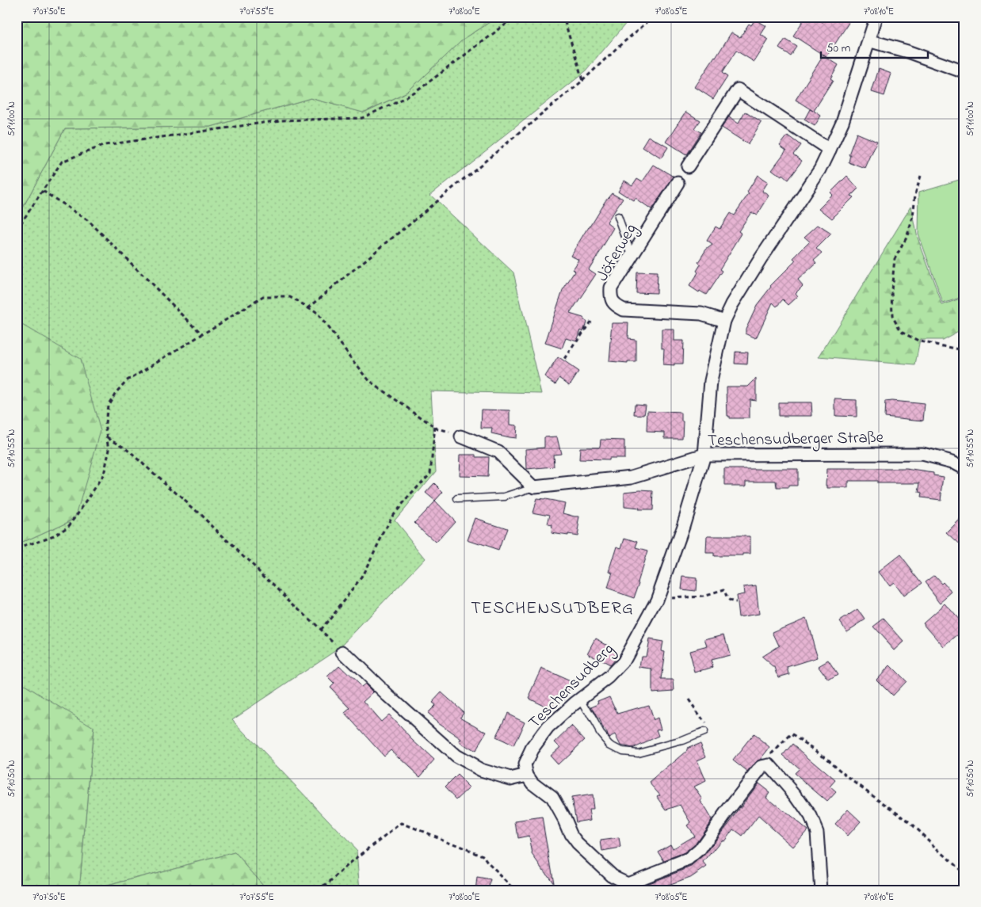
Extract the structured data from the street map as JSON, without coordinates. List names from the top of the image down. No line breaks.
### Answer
{"streets":{"street":["Jöferweg","Teschensudberger Straße","Teschensudberg"]},"crossings":[["Teschensudberger Straße","Teschensudberg"]],"districts":["TESCHENSUDBERG"],"scale_bar":"50 m","coordinates":["7°07'50\"E","7°07'55\"E","7°08'00\"E","7°08'05\"E","7°08'10\"E","51°11'00\"N","51°10'55\"N","51°10'50\"N"]}
